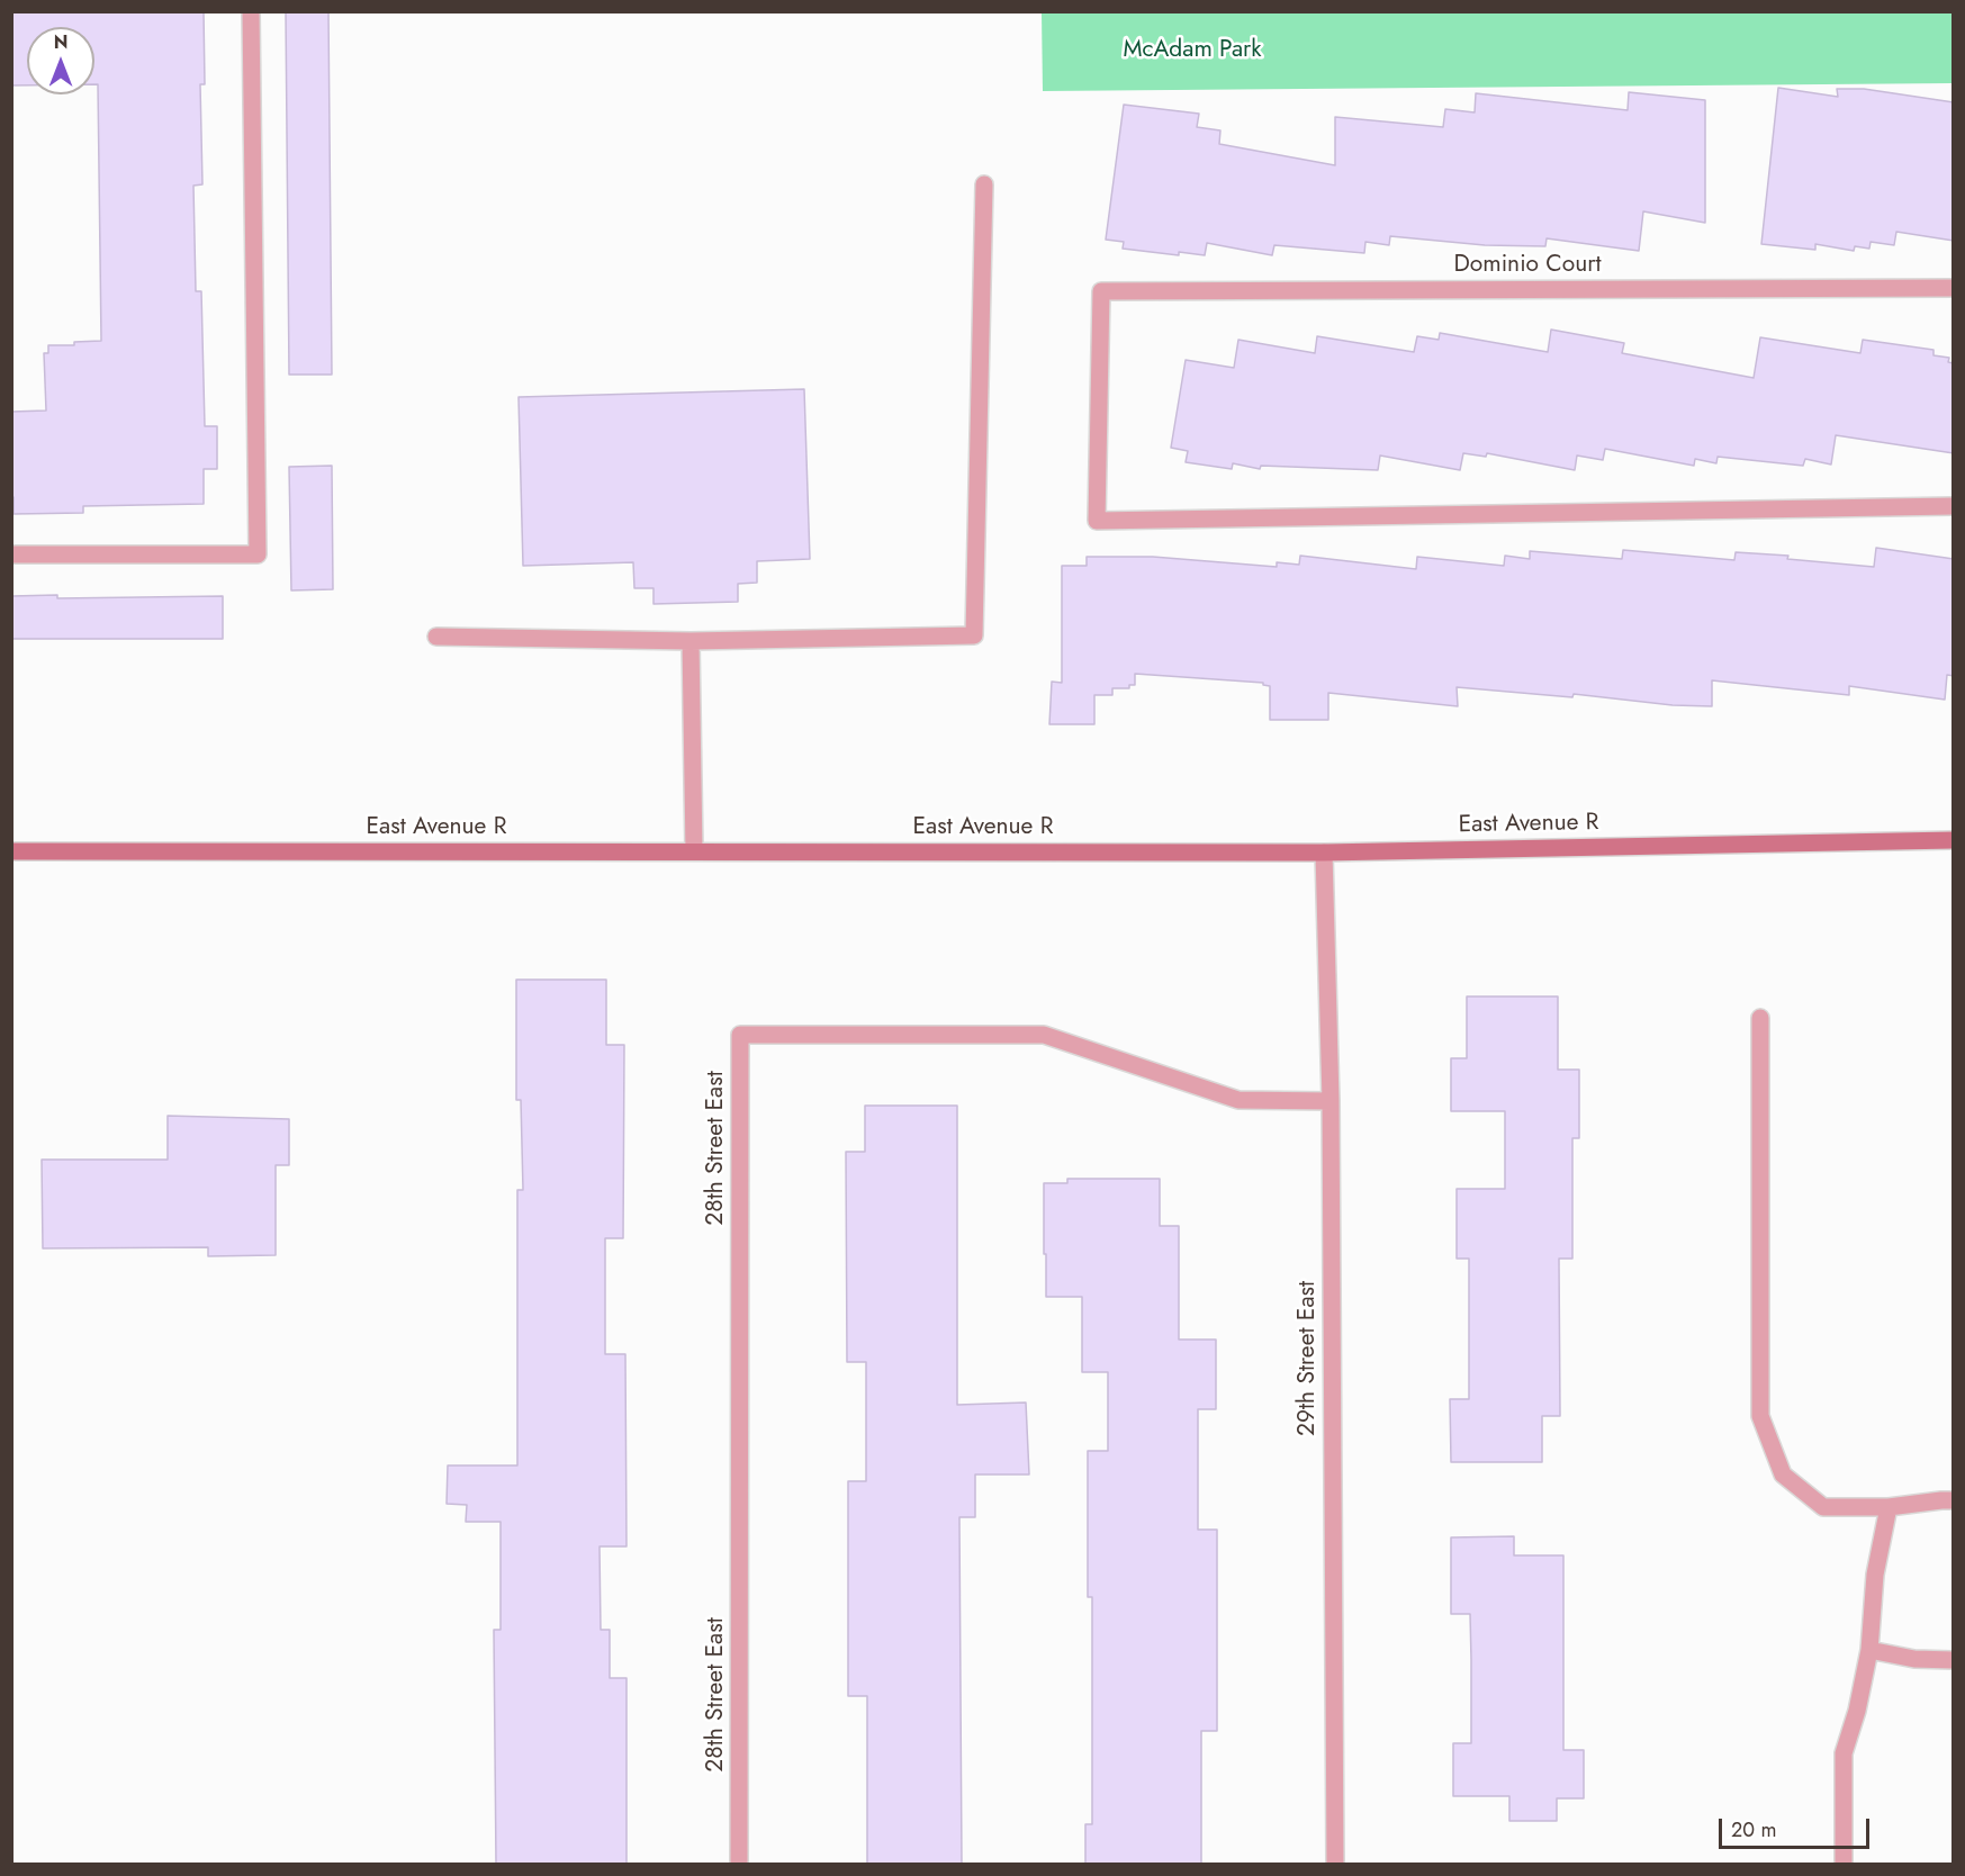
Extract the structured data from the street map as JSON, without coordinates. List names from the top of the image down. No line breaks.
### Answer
{"streets":{"main road":["East Avenue R"],"street":["Dominio Court","28th Street East","29th Street East"]},"crossings":[["East Avenue R","29th Street East"],["28th Street East","29th Street East"]],"parks":["McAdam Park"],"scale_bar":"20 m","north":"top"}
